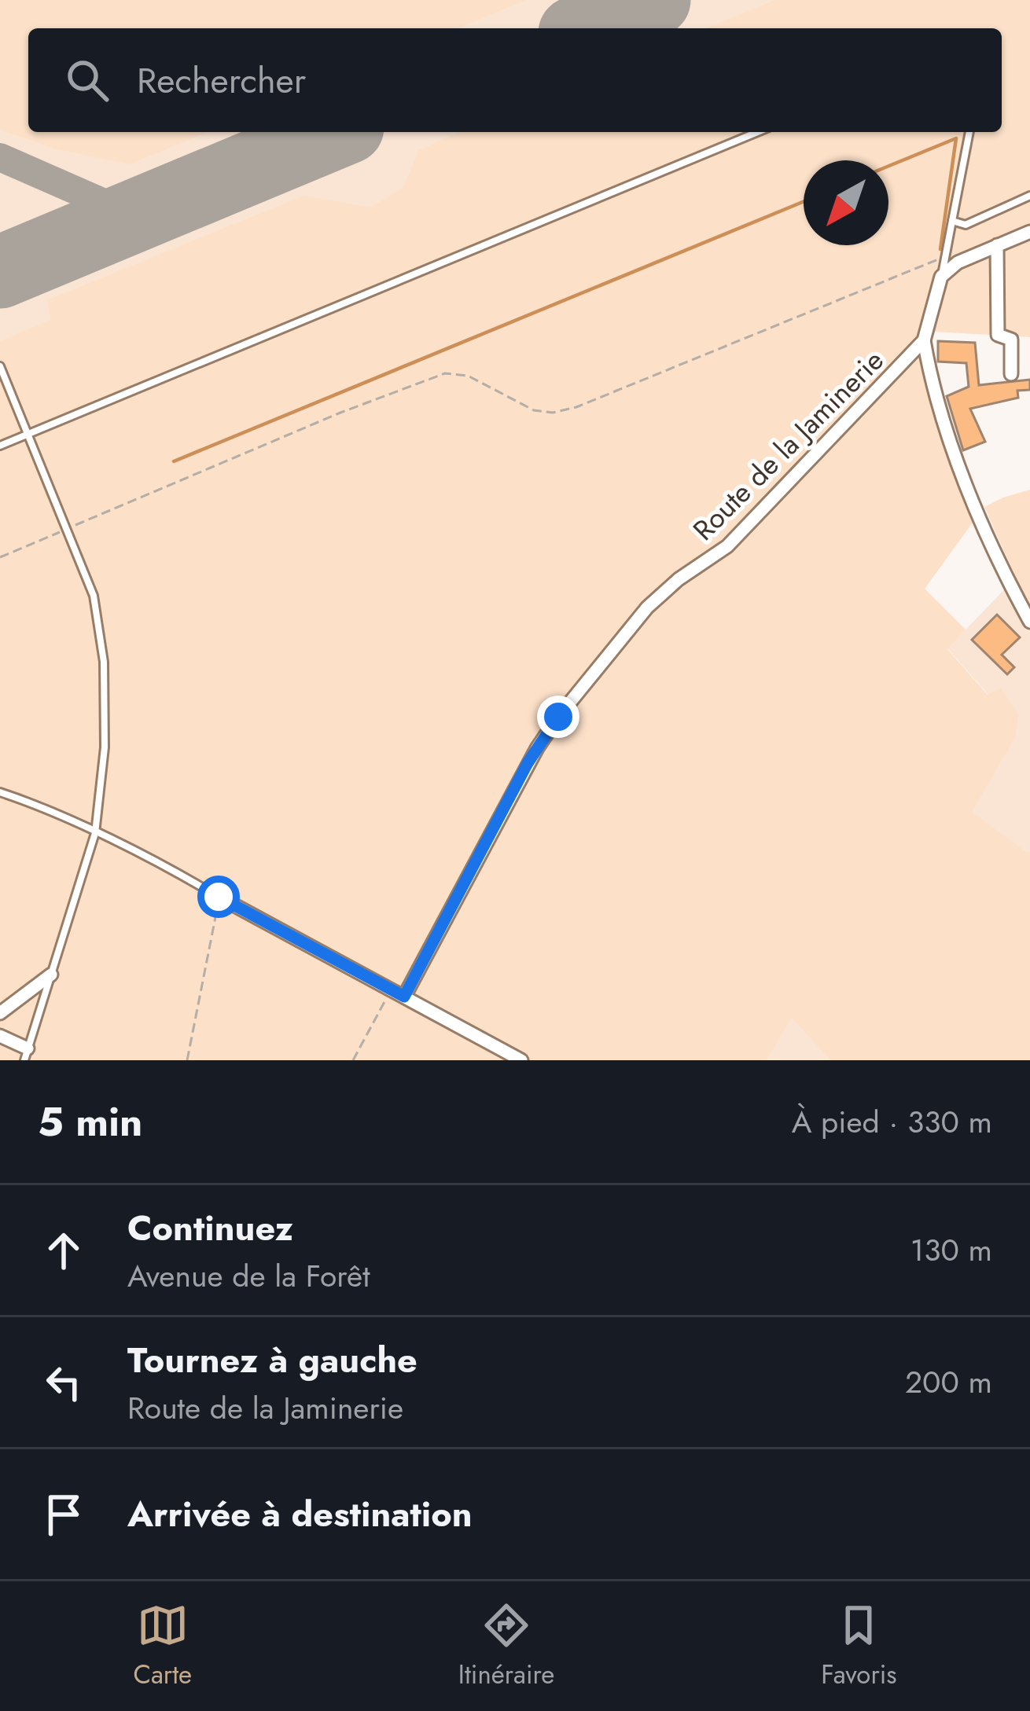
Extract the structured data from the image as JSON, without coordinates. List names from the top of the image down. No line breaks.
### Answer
{"streets":{"street":["Route de la Jaminerie"]},"north":"bottom left","page":{"search":"Rechercher","heading":["5 min","À pied · 330 m"],"list":[["Continuez","Avenue de la Forêt","130 m"],["Tournez à gauche","Route de la Jaminerie","200 m"],"Arrivée à destination"],"nav":["Carte","Itinéraire","Favoris"]}}
